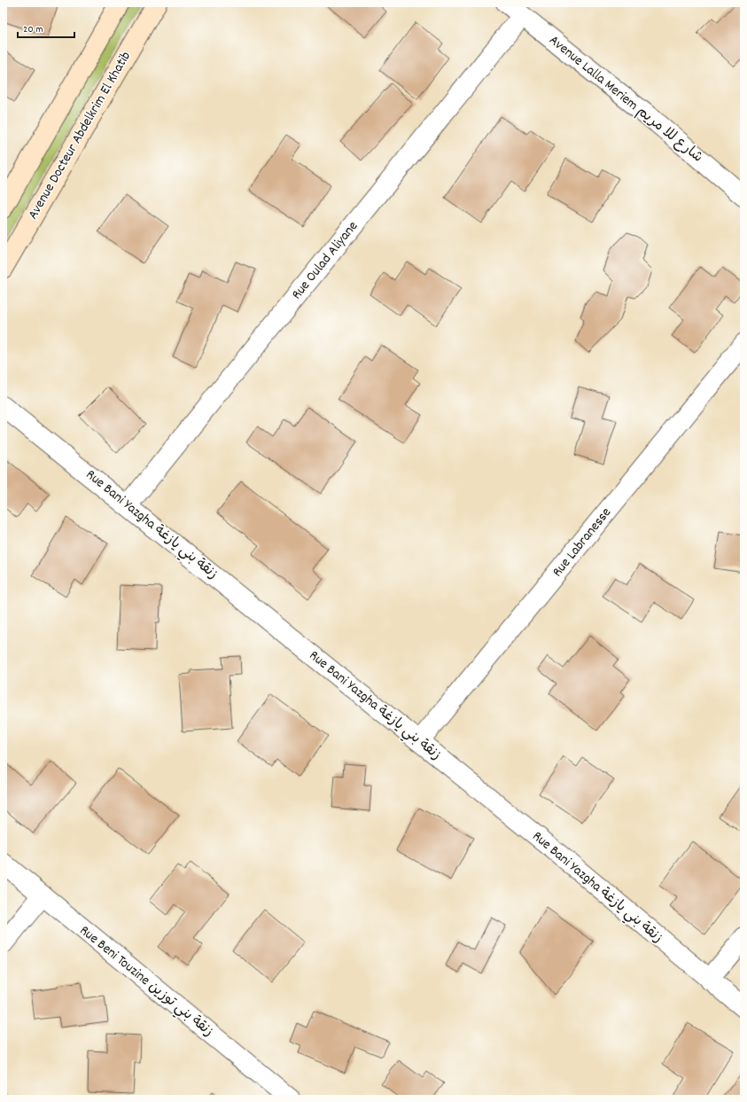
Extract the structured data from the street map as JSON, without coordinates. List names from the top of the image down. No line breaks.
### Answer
{"streets":{"main road":["Avenue Docteur Abdelkrim El Khatib"],"street":["Avenue Lalla Meriem شارع للا مريم","Rue Oulad Aliyane","Rue Bani Yazgha زنقة بني يازغة","Rue Labranesse","Rue Beni Touzine زنقة بني توزين"]},"crossings":[["Avenue Lalla Meriem شارع للا مريم","Rue Oulad Aliyane"],["Rue Oulad Aliyane","Rue Bani Yazgha زنقة بني يازغة"],["Rue Bani Yazgha زنقة بني يازغة","Rue Labranesse"]],"scale_bar":"20 m"}
